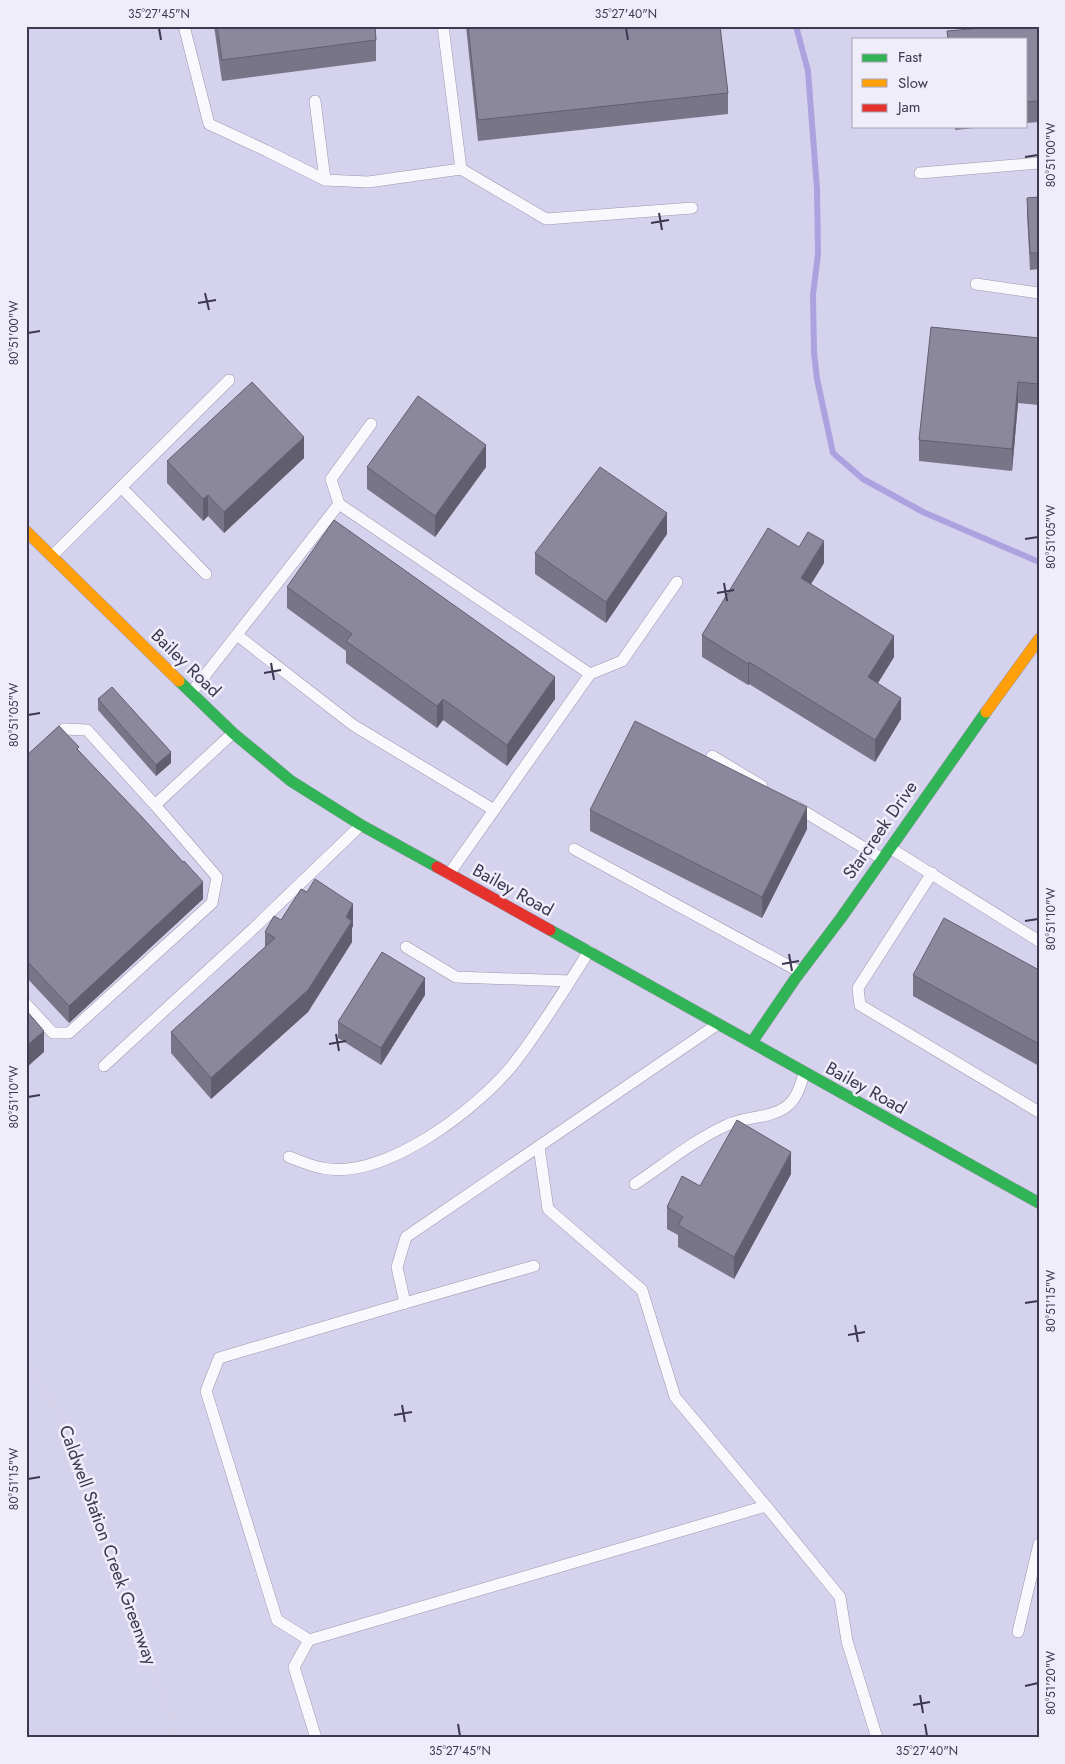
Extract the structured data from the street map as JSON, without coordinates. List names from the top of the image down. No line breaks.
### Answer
{"streets":{"street":["Bailey Road","Starcreek Drive"],"path":["Caldwell Station Creek Greenway"]},"crossings":[["Bailey Road","Starcreek Drive"]],"legend":["Fast","Slow","Jam"],"coordinates":["35°27'45\"N","35°27'40\"N","80°51'00\"W","80°51'05\"W","80°51'10\"W","80°51'15\"W","80°51'20\"W"]}
